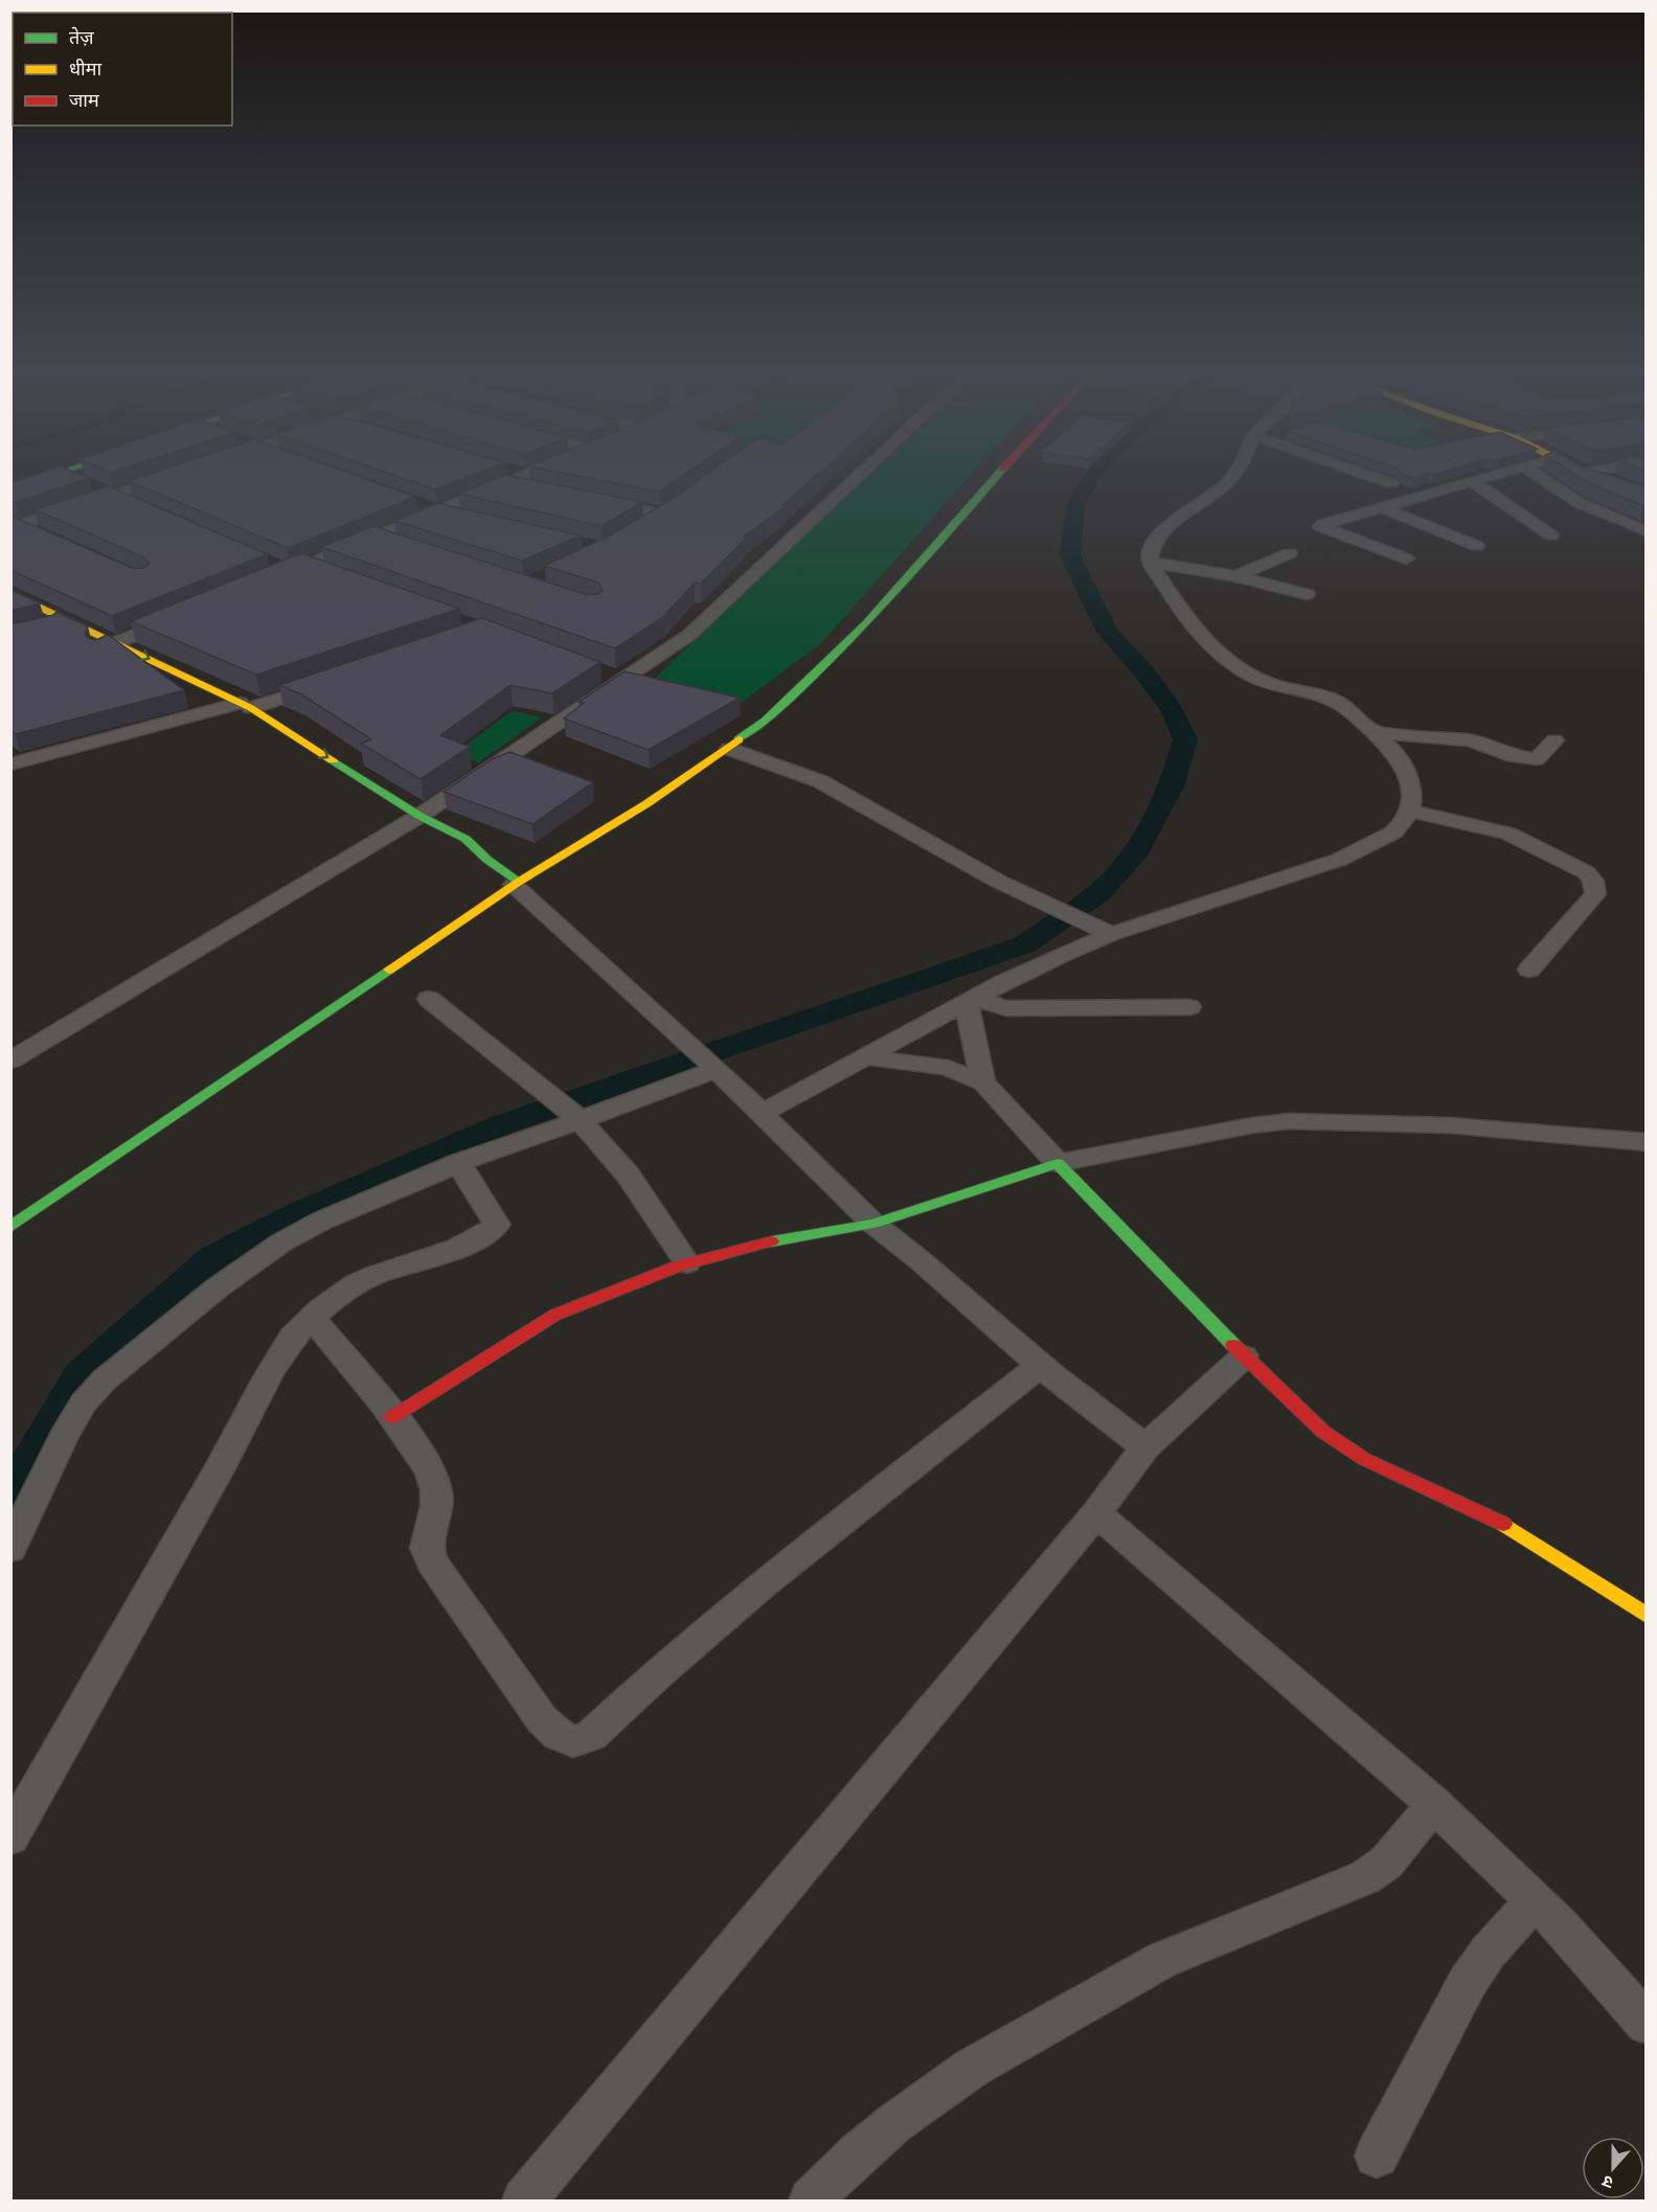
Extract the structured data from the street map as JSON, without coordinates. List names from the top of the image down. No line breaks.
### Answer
{"legend":["तेज़","धीमा","जाम"],"north":"bottom"}
